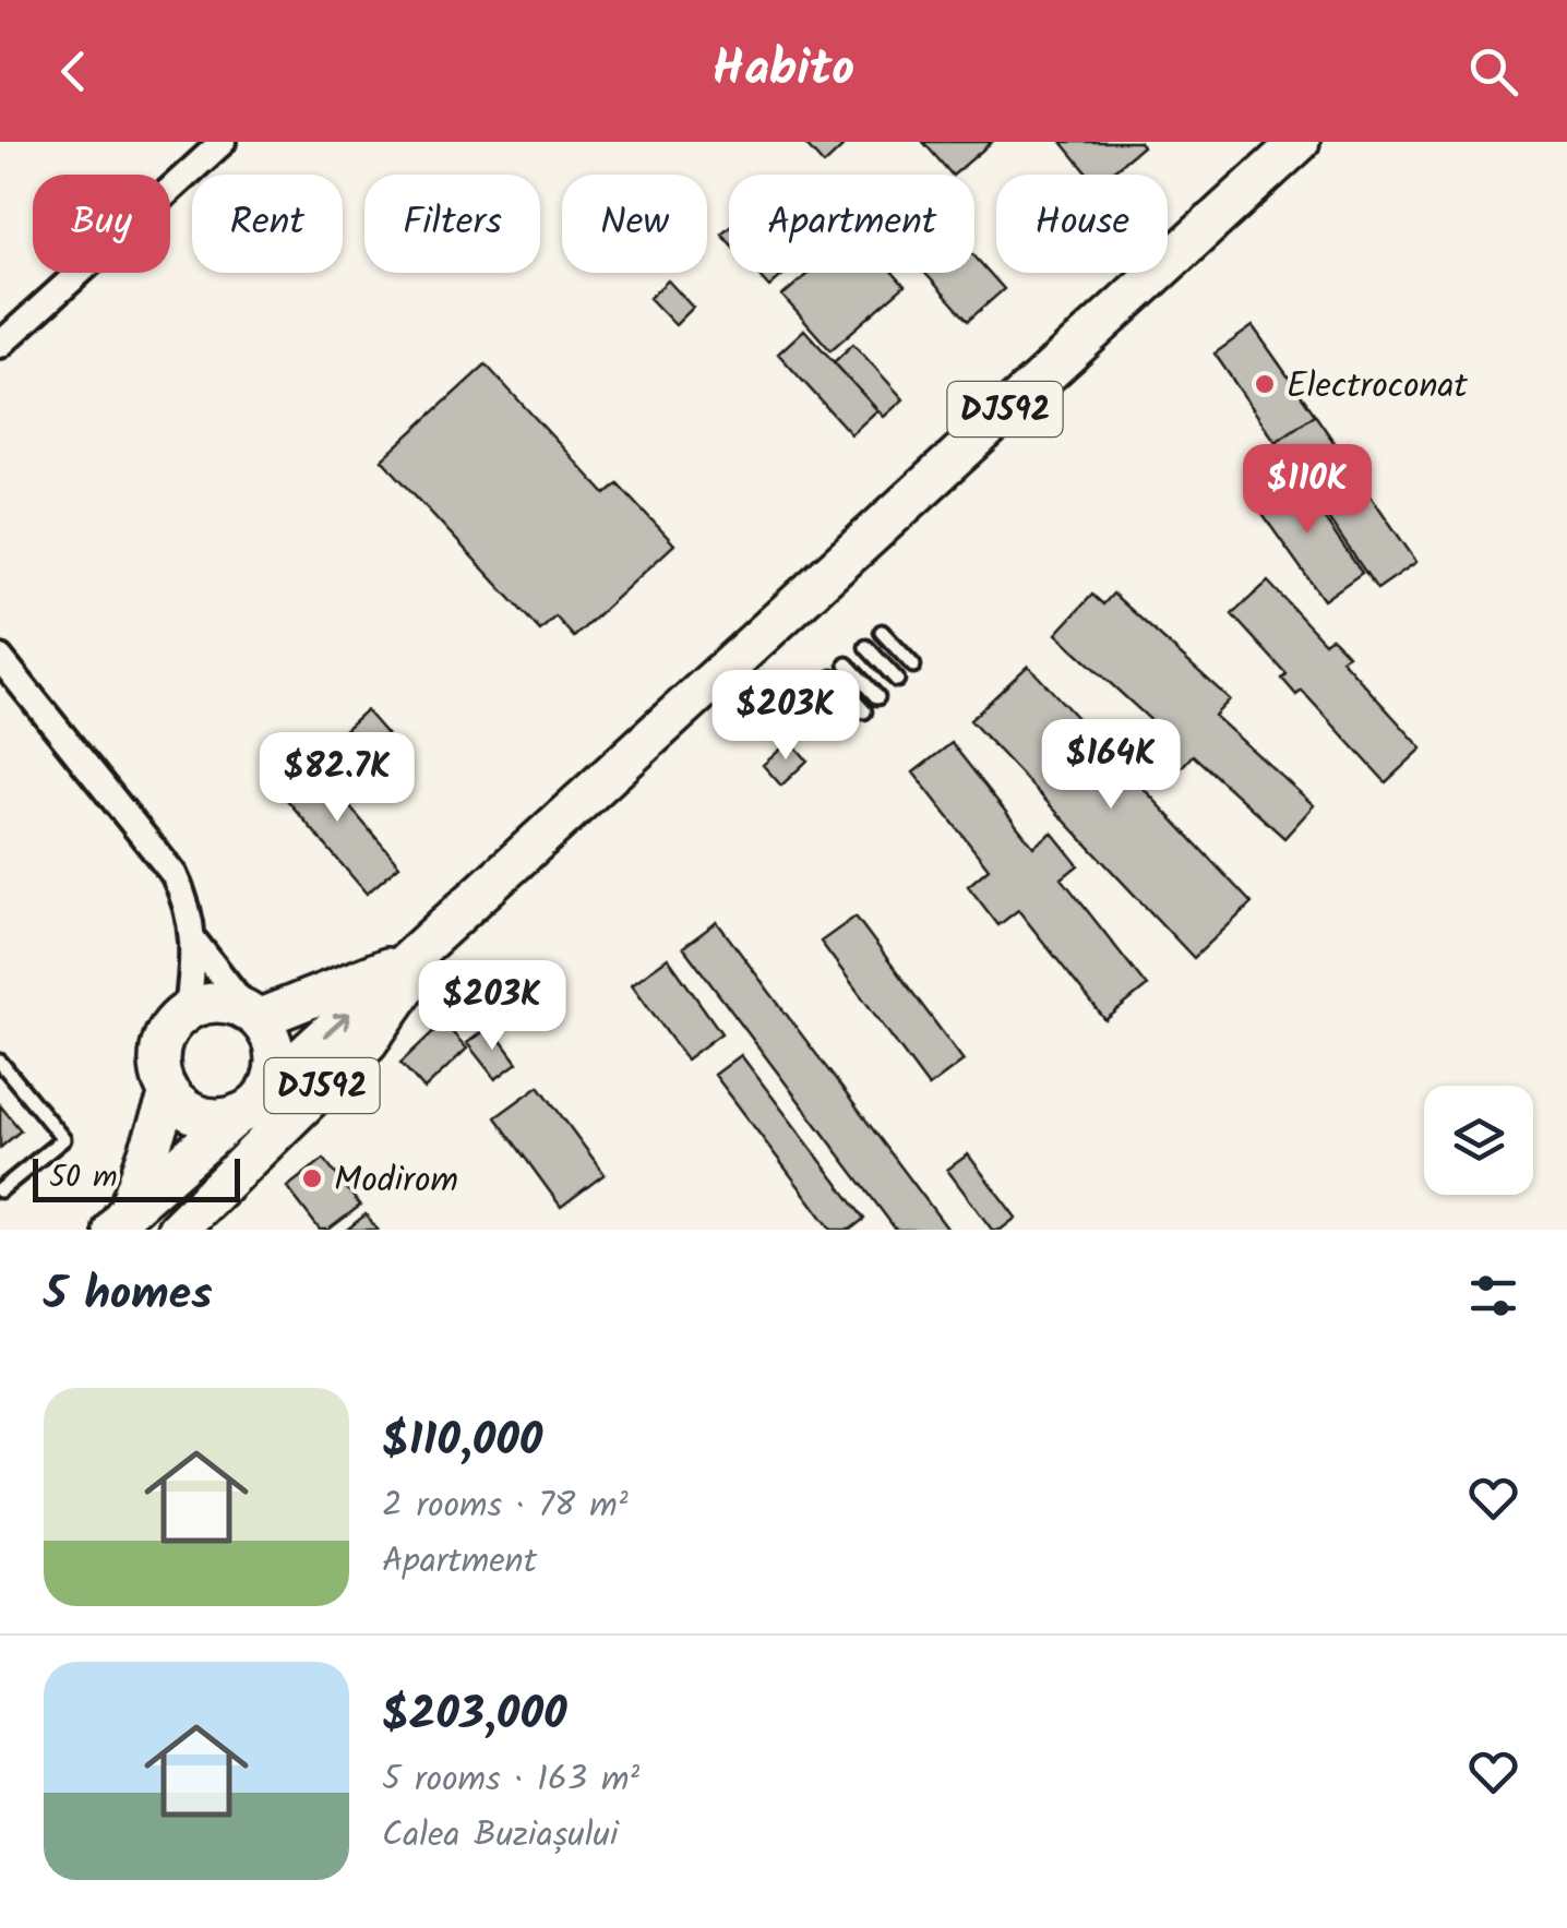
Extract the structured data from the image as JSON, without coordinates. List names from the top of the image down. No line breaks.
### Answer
{"streets":{"main road":["DJ592"]},"places":["Electroconat","Modirom"],"scale_bar":"50 m","page":{"header":"Habito","chip":["Buy","Rent","Filters","New","Apartment","House"],"price":["$110K","$203K","$164K","$82.7K","$203K"],"scale":"50 m","heading":"5 homes","list":[{"name":"$110,000","note":"2 rooms · 78 m² · Apartment"},{"name":"$203,000","note":"5 rooms · 163 m² · Calea Buziașului"}]}}
